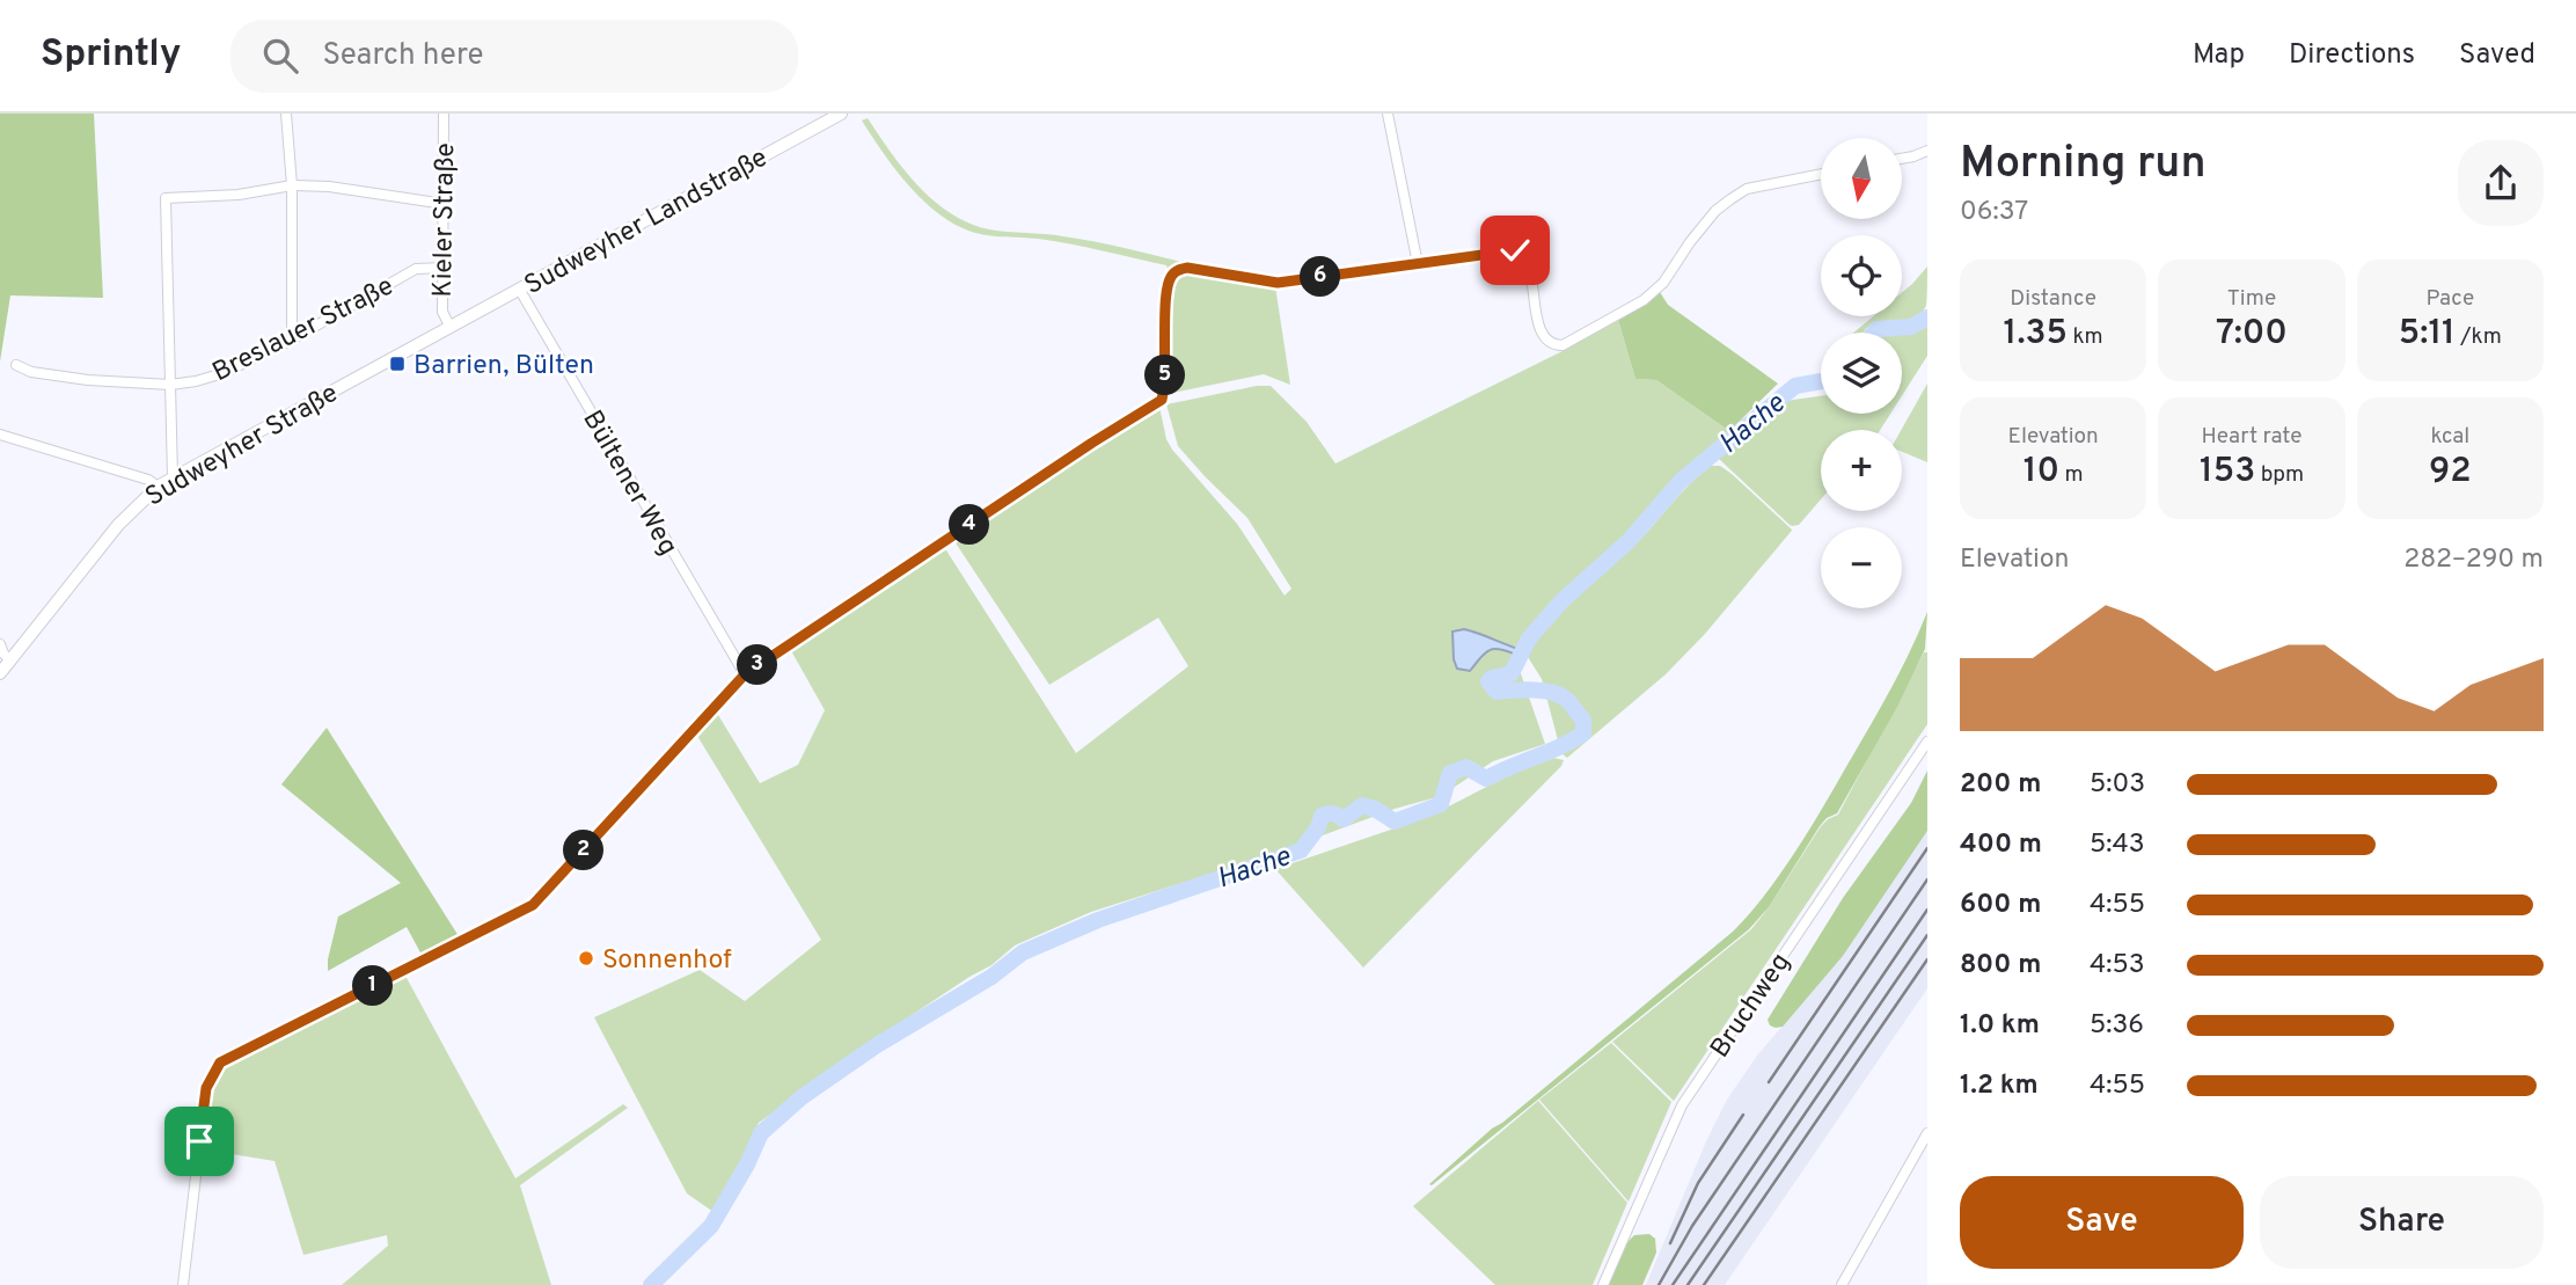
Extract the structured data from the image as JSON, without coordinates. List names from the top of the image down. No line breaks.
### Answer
{"streets":{"main road":["Sudweyher Landstraße","Sudweyher Straße"],"street":["Kieler Straße","Breslauer Straße","Bültener Weg","Bruchweg"]},"crossings":[["Kieler Straße","Sudweyher Landstraße"],["Kieler Straße","Breslauer Straße"],["Kieler Straße","Sudweyher Straße"],["Sudweyher Landstraße","Sudweyher Straße"],["Sudweyher Landstraße","Bültener Weg"]],"water":["Hache"],"places":{"transit":["Barrien, Bülten"],"other":["Sonnenhof"]},"north":"bottom","page":{"header":"Sprintly","search":"Search here","nav":["Map","Directions","Saved"],"heading":["Morning run","06:37"],"map_buttons":["+","−"],"stats":[["Distance","1.35 km"],["Time","7:00"],["Pace","5:11 /km"],["Elevation","10 m"],["Heart rate","153 bpm"],["kcal","92"]],"pins":["6","5","4","3","2","1"],"chart":["Elevation","282–290 m"],"list":[{"name":"200 m","note":"5:03"},{"name":"400 m","note":"5:43"},{"name":"600 m","note":"4:55"},{"name":"800 m","note":"4:53"},{"name":"1.0 km","note":"5:36"},{"name":"1.2 km","note":"4:55"}],"buttons":["Save","Share"]}}
